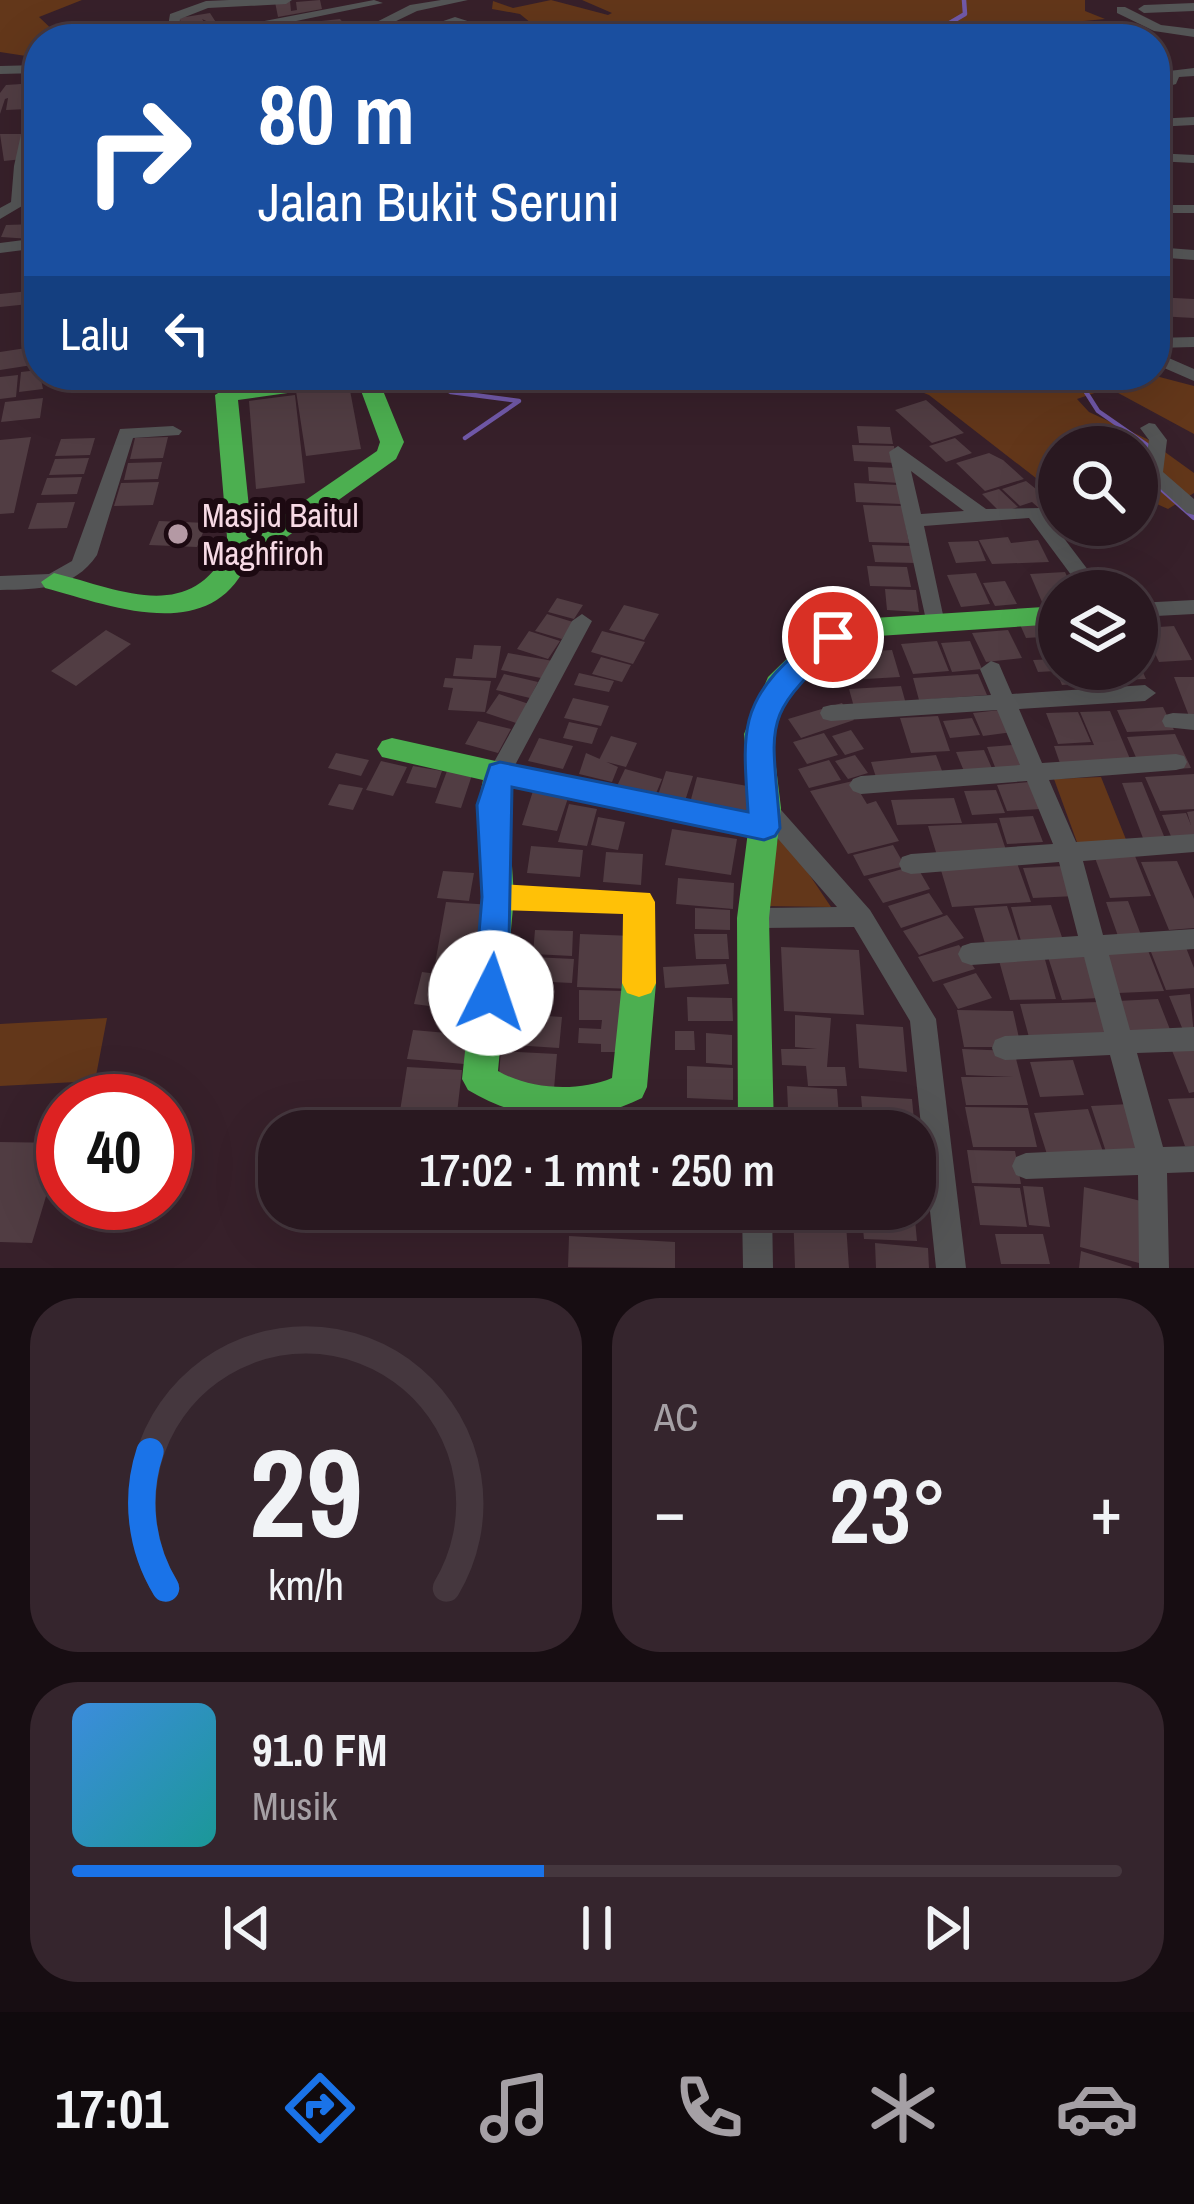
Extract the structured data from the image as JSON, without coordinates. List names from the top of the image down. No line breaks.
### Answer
{"places":["Masjid Baitul Maghfiroh"],"page":{"turn":["80 m","Jalan Bukit Seruni"],"then":"Lalu","limit":"40","trip":"17:02 · 1 mnt · 250 m","tile":"AC","heat":["−","23°","+"],"song":["91.0 FM","Musik"],"tabs":"17:01","gauge":["29","km/h"]}}
